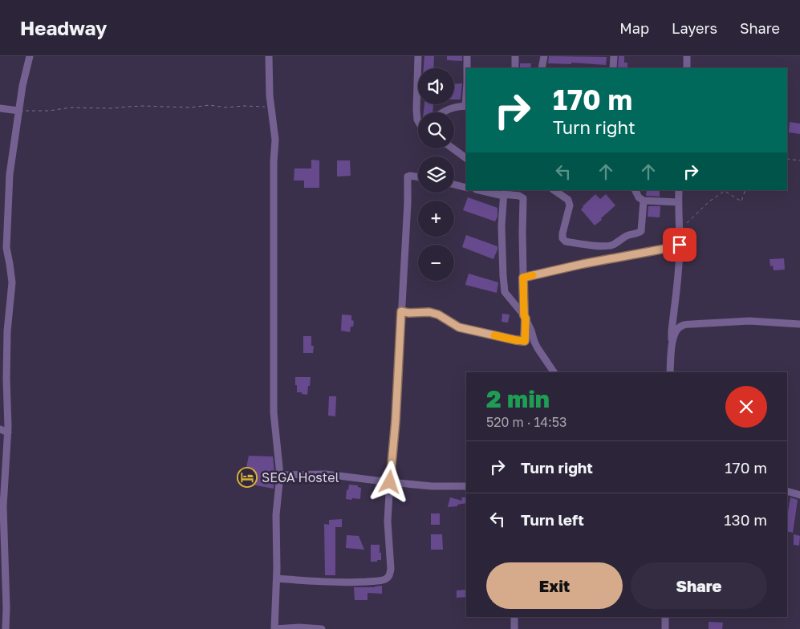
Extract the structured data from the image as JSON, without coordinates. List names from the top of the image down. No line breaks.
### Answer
{"places":{"hotel":["SEGA Hostel"]},"page":{"header":"Headway","nav":["Map","Layers","Share"],"map_buttons":["+","−"],"turn":["170 m","Turn right"],"heading":["2 min","520 m · 14:53"],"list":[{"name":"Turn right","value":"170 m"},{"name":"Turn left","value":"130 m"}],"buttons":["Exit","Share"]}}
